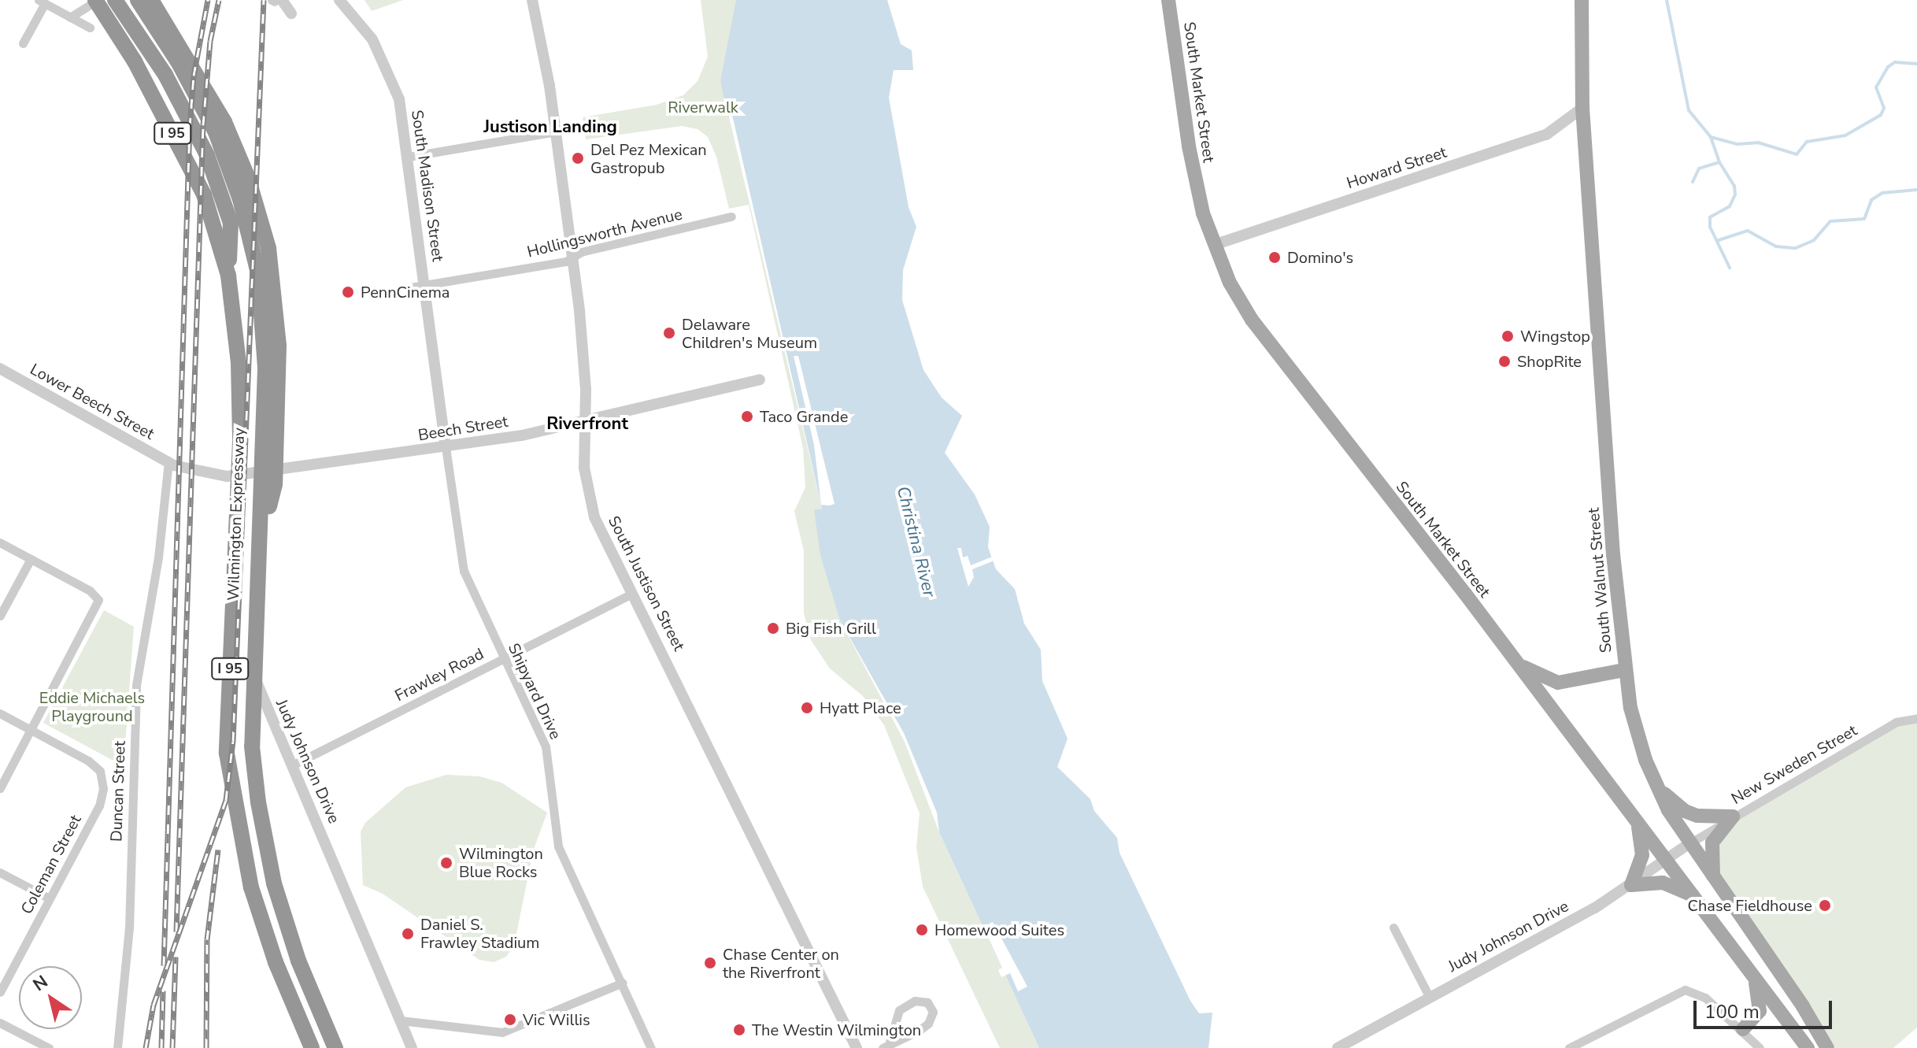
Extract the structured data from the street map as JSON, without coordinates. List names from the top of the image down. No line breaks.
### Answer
{"streets":{"highway":["I 95","Wilmington Expressway"],"main road":["South Market Street","South Walnut Street"],"street":["Howard Street","South Madison Street","Hollingsworth Avenue","Lower Beech Street","Beech Street","South Justison Street","Frawley Road","Shipyard Drive","Judy Johnson Drive","New Sweden Street","Duncan Street","Coleman Street"]},"crossings":[["South Market Street","Howard Street"],["South Market Street","Judy Johnson Drive"],["Howard Street","South Walnut Street"],["South Madison Street","Hollingsworth Avenue"],["South Madison Street","Beech Street"],["South Madison Street","Shipyard Drive"],["Hollingsworth Avenue","South Justison Street"],["Lower Beech Street","Beech Street"],["Lower Beech Street","Duncan Street"],["Beech Street","South Justison Street"],["Beech Street","Shipyard Drive"],["Beech Street","Judy Johnson Drive"],["Beech Street","Duncan Street"],["South Walnut Street","Judy Johnson Drive"],["South Walnut Street","New Sweden Street"],["South Justison Street","Frawley Road"],["Frawley Road","Shipyard Drive"],["Frawley Road","Judy Johnson Drive"],["Judy Johnson Drive","New Sweden Street"]],"districts":["Justison Landing","Riverfront"],"water":["Christina River"],"parks":["Riverwalk","Eddie Michaels Playground"],"places":["Del Pez Mexican Gastropub","Domino's","PennCinema","Delaware Children's Museum","Wingstop","ShopRite","Taco Grande","Big Fish Grill","Hyatt Place","Wilmington Blue Rocks","Chase Fieldhouse","Homewood Suites","Daniel S. Frawley Stadium","Chase Center on the Riverfront","Vic Willis","The Westin Wilmington"],"scale_bar":"100 m","north":"top left"}
